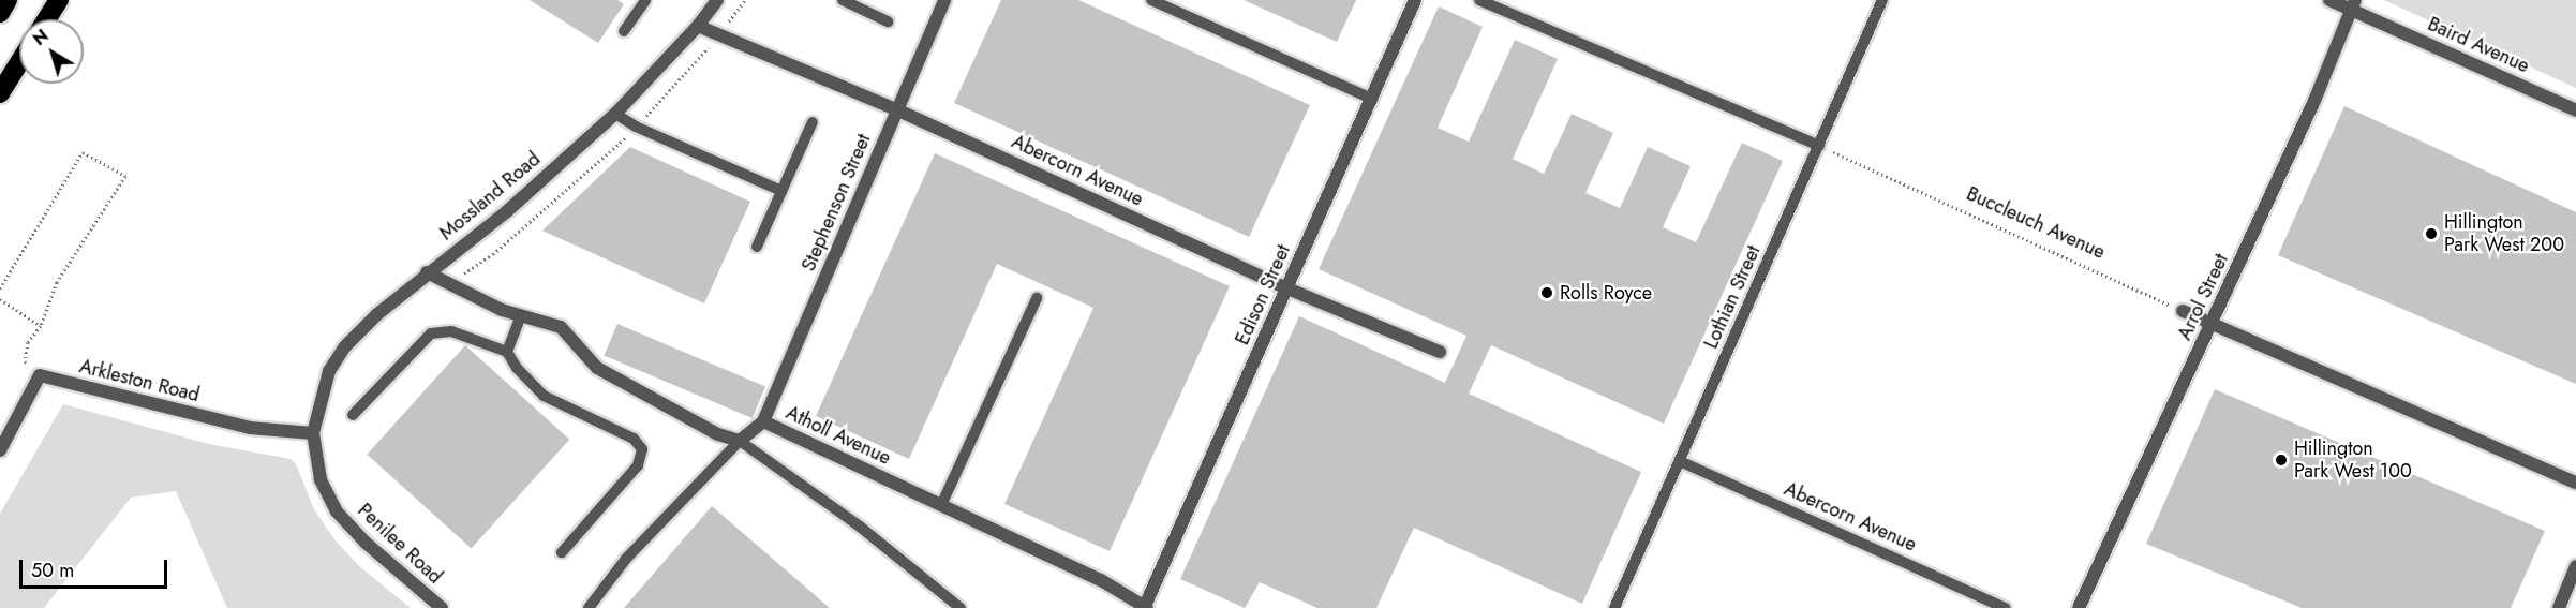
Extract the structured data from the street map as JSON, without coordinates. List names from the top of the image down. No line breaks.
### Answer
{"streets":{"street":["Baird Avenue","Abercorn Avenue","Mossland Road","Stephenson Street","Edison Street","Arrol Street","Arkleston Road","Atholl Avenue","Penilee Road"],"lane":["Lothian Street"],"path":["Buccleuch Avenue"]},"crossings":[["Baird Avenue","Arrol Street"],["Abercorn Avenue","Mossland Road"],["Abercorn Avenue","Stephenson Street"],["Abercorn Avenue","Edison Street"],["Abercorn Avenue","Lothian Street"],["Mossland Road","Arkleston Road"],["Mossland Road","Penilee Road"],["Stephenson Street","Atholl Avenue"],["Buccleuch Avenue","Lothian Street"],["Edison Street","Atholl Avenue"],["Arkleston Road","Penilee Road"]],"places":["Hillington Park West 200","Rolls Royce","Hillington Park West 100"],"scale_bar":"50 m","north":"top left"}
